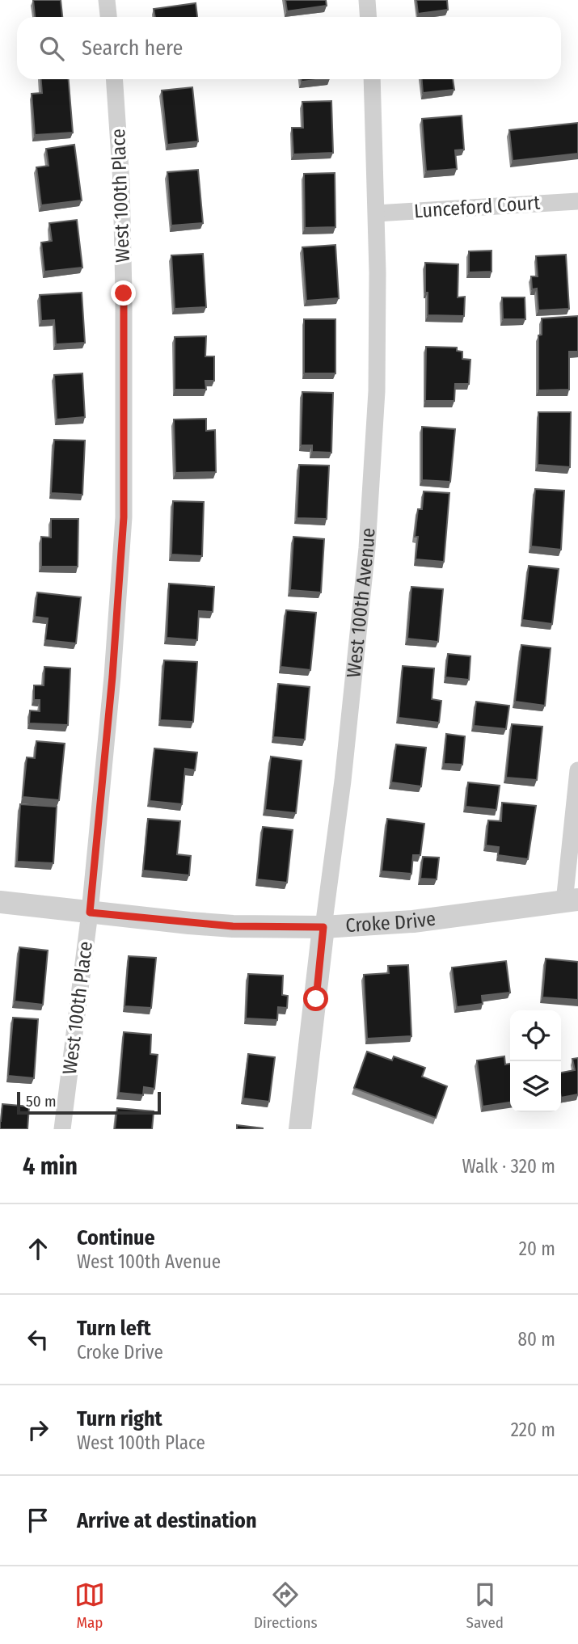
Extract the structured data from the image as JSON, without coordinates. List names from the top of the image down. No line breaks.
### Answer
{"streets":{"street":["West 100th Place","Lunceford Court","West 100th Avenue","Croke Drive"]},"crossings":[["West 100th Place","Croke Drive"],["Lunceford Court","West 100th Avenue"],["West 100th Avenue","Croke Drive"]],"scale_bar":"50 m","page":{"search":"Search here","scale":"50 m","heading":["4 min","Walk · 320 m"],"list":[["Continue","West 100th Avenue","20 m"],["Turn left","Croke Drive","80 m"],["Turn right","West 100th Place","220 m"],"Arrive at destination"],"nav":["Map","Directions","Saved"]}}
